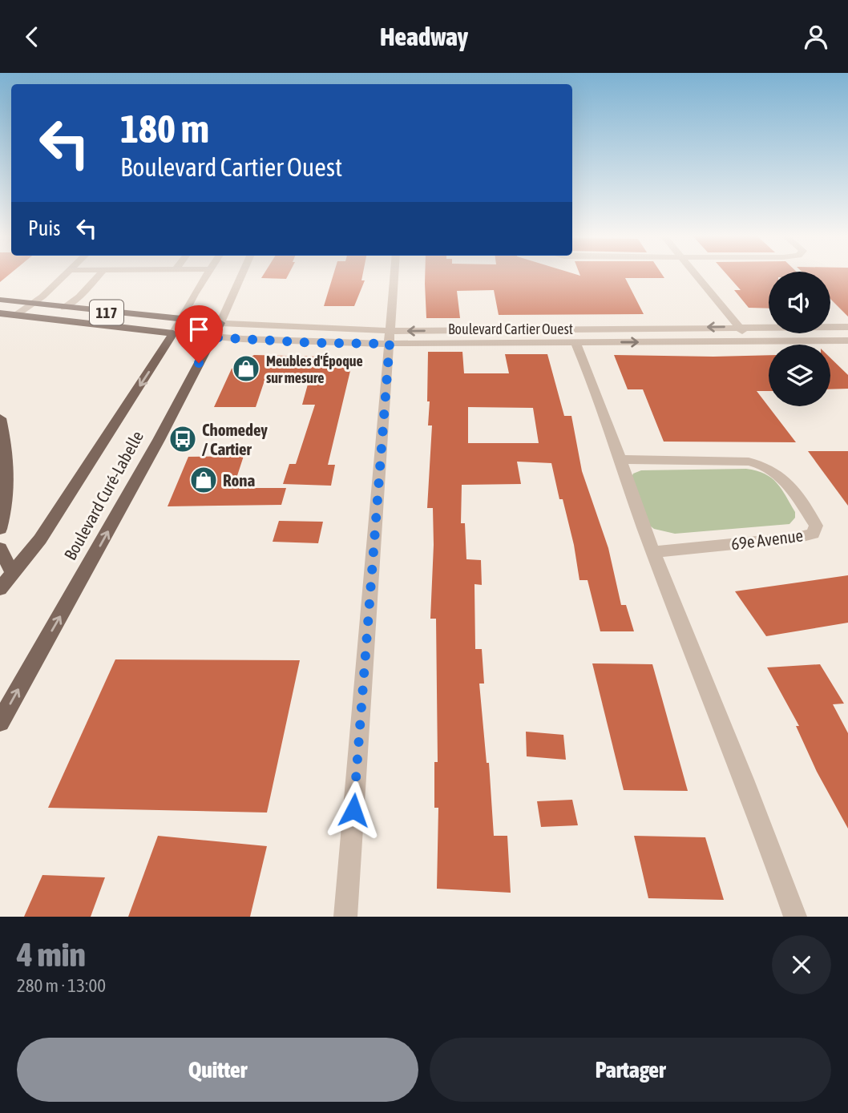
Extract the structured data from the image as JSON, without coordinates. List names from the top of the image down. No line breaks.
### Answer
{"streets":{"main road":["117","Boulevard Curé-Labelle"],"street":["Boulevard Cartier Ouest","69e Avenue"]},"crossings":[["117","Boulevard Cartier Ouest"],["117","Boulevard Curé-Labelle"],["Boulevard Cartier Ouest","Boulevard Curé-Labelle"]],"places":{"shop":["Meubles d'Époque sur mesure","Rona"],"bus stop":["Chomedey / Cartier"]},"page":{"header":"Headway","turn":["180 m","Boulevard Cartier Ouest"],"then":"Puis","heading":["4 min","280 m · 13:00"],"buttons":["Quitter","Partager"]}}
